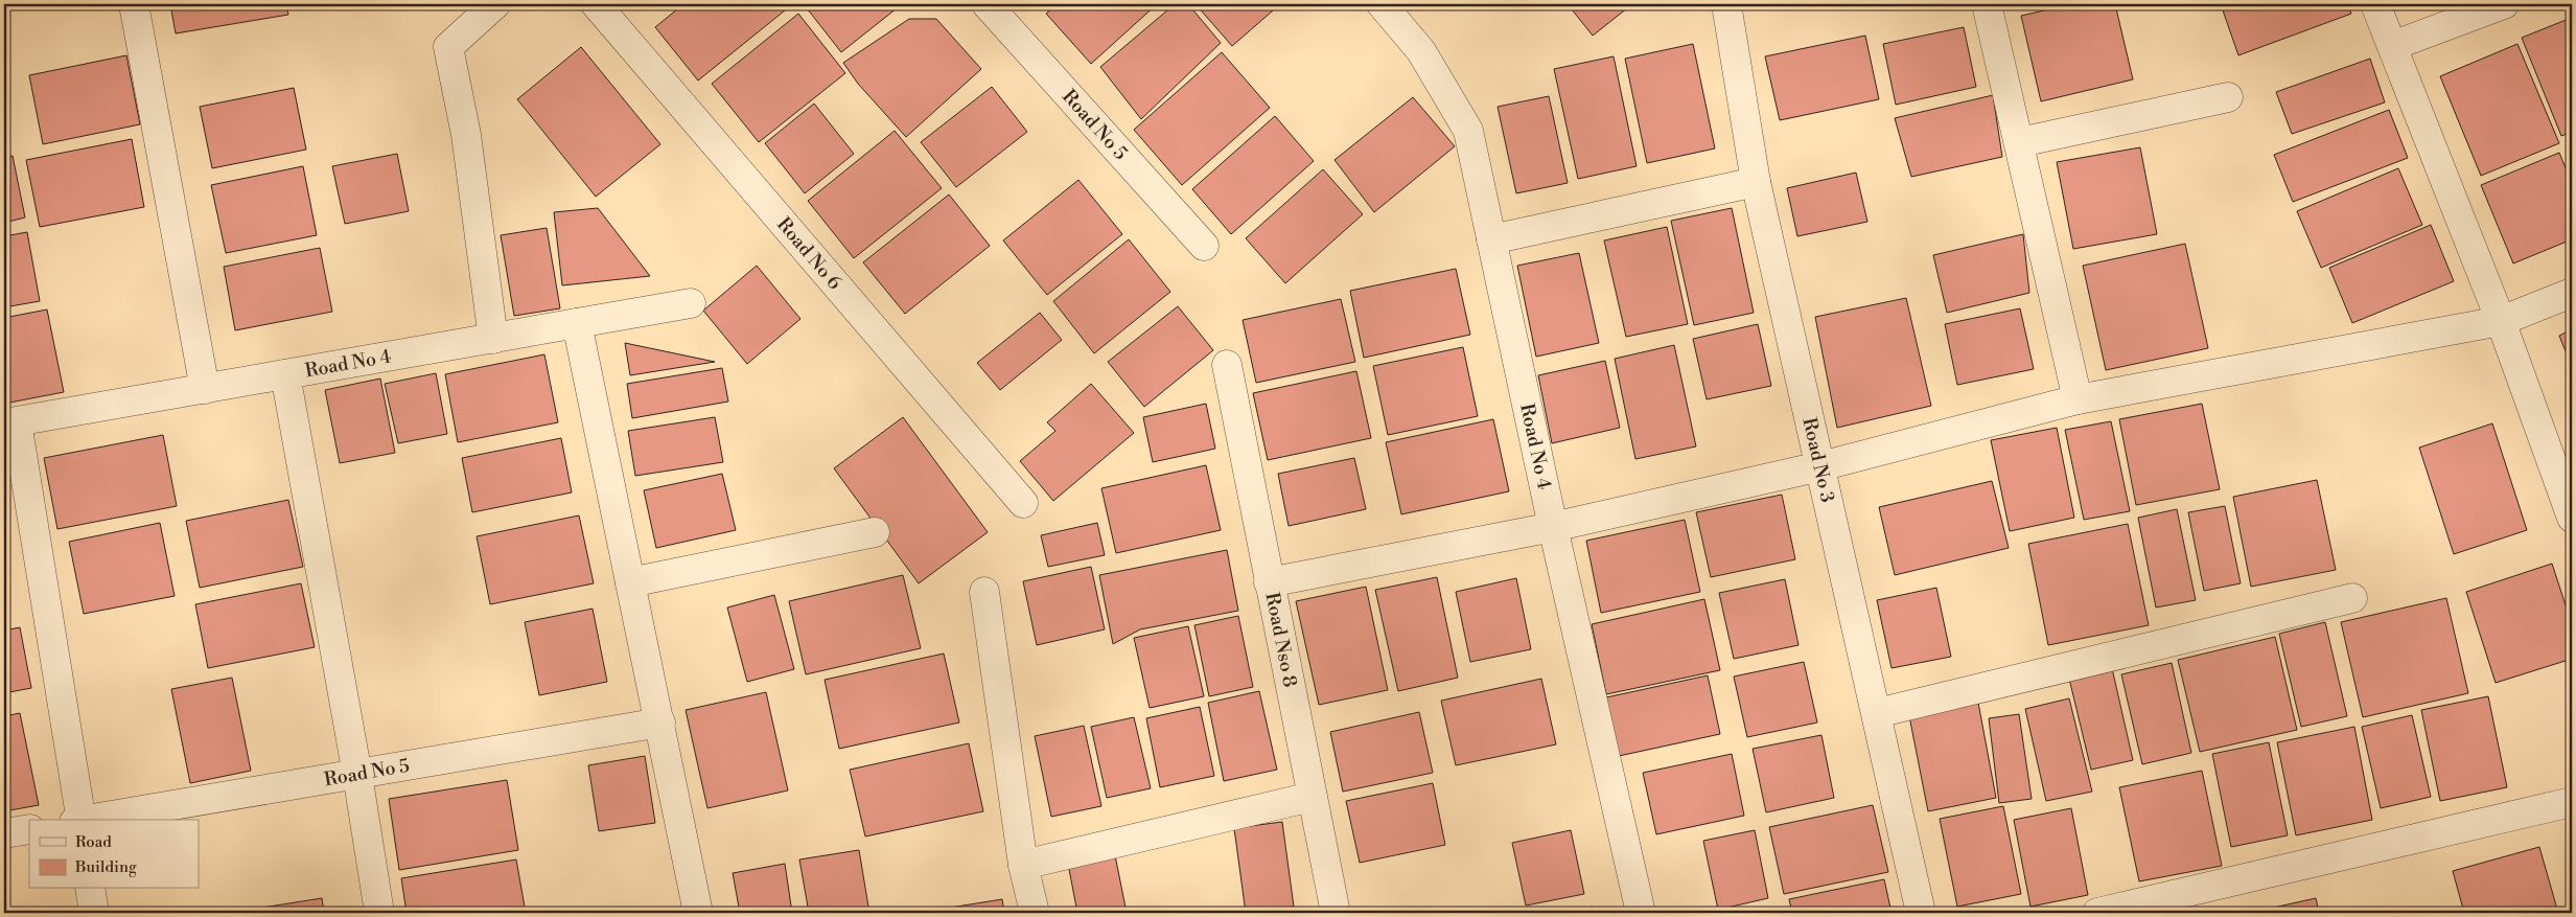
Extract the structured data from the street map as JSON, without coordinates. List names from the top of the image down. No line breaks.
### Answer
{"streets":{"street":["Road No 5","Road No 6","Road No 4","Road No 3","Road Nso 8"]},"legend":["Road","Building"]}
